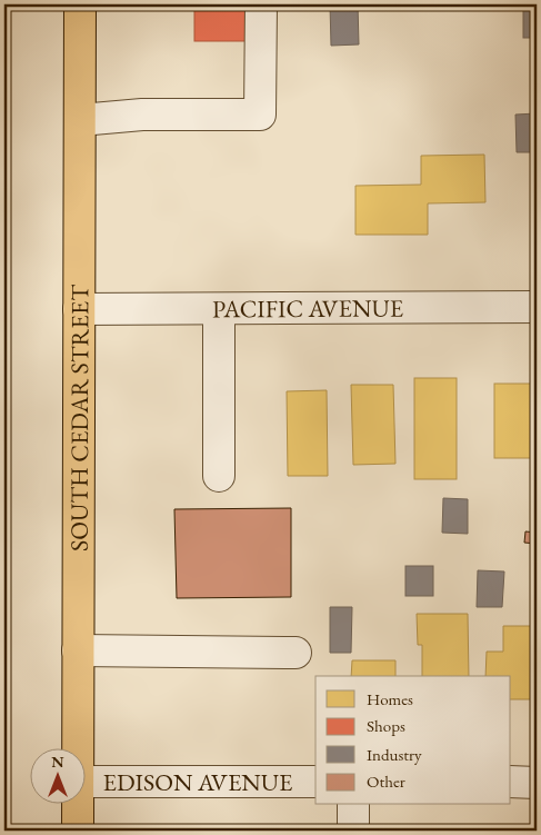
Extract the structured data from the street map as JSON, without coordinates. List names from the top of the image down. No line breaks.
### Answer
{"streets":{"main road":["SOUTH CEDAR STREET"],"street":["PACIFIC AVENUE","EDISON AVENUE"]},"crossings":[["PACIFIC AVENUE","SOUTH CEDAR STREET"]],"legend":["Homes","Shops","Industry","Other"],"north":"top"}
